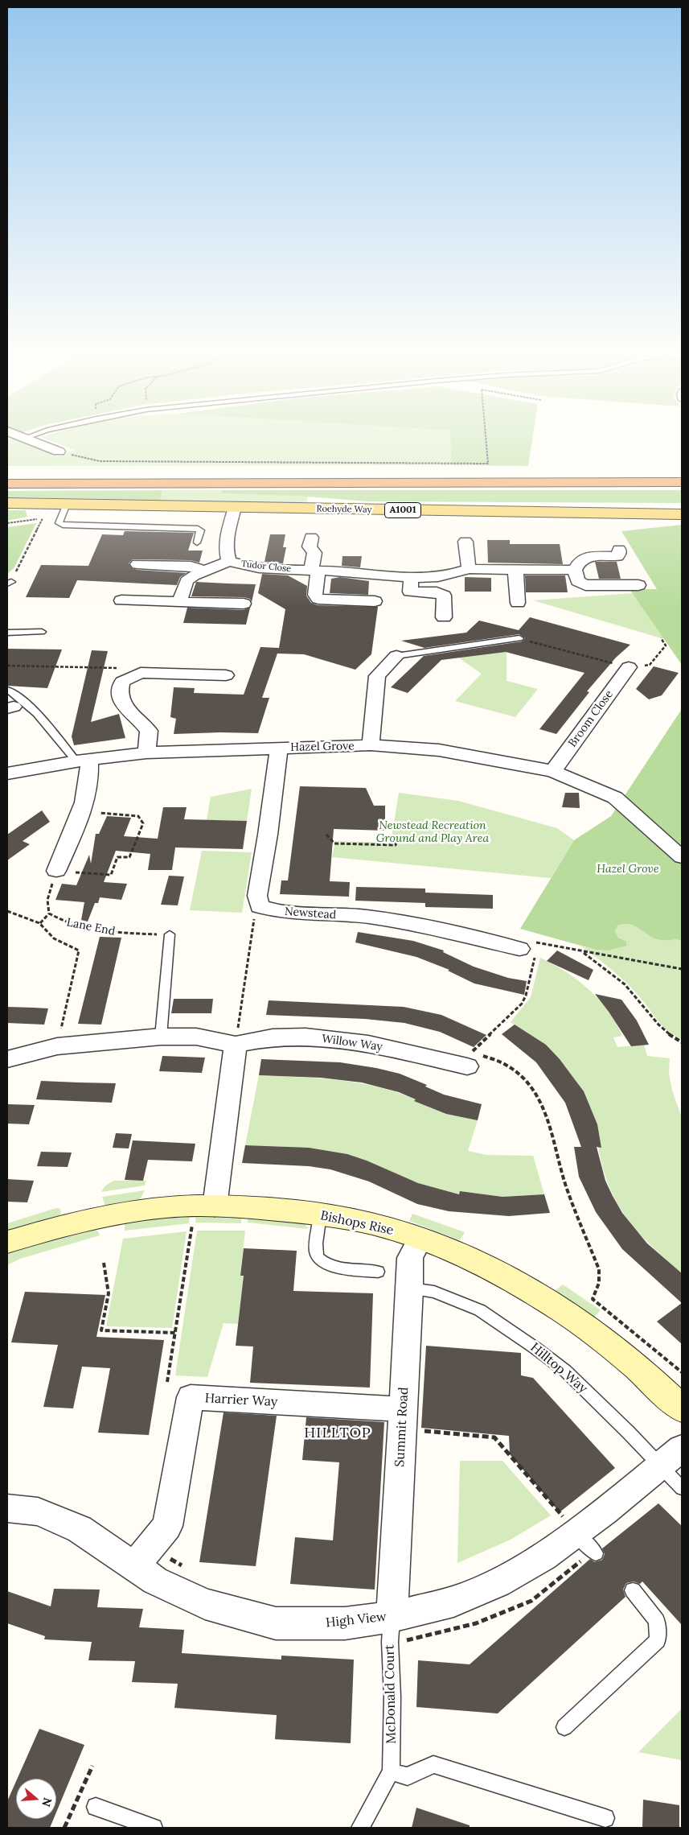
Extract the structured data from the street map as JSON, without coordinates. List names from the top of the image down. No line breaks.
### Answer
{"streets":{"main road":["Roehyde Way","A1001"],"street":["Tudor Close","Broom Close","Hazel Grove","Newstead","Willow Way","Bishops Rise","Harrier Way","Summit Road","High View"],"lane":["Hilltop Way","McDonald Court"],"path":["Lane End"]},"crossings":[["Roehyde Way","Tudor Close"],["Broom Close","Hazel Grove"],["Bishops Rise","Summit Road"],["Hilltop Way","Summit Road"],["Hilltop Way","High View"],["Harrier Way","Summit Road"],["Harrier Way","High View"],["Summit Road","High View"],["Summit Road","McDonald Court"],["High View","McDonald Court"]],"districts":["HILLTOP"],"parks":["Newstead Recreation Ground and Play Area","Hazel Grove"],"north":"right"}
